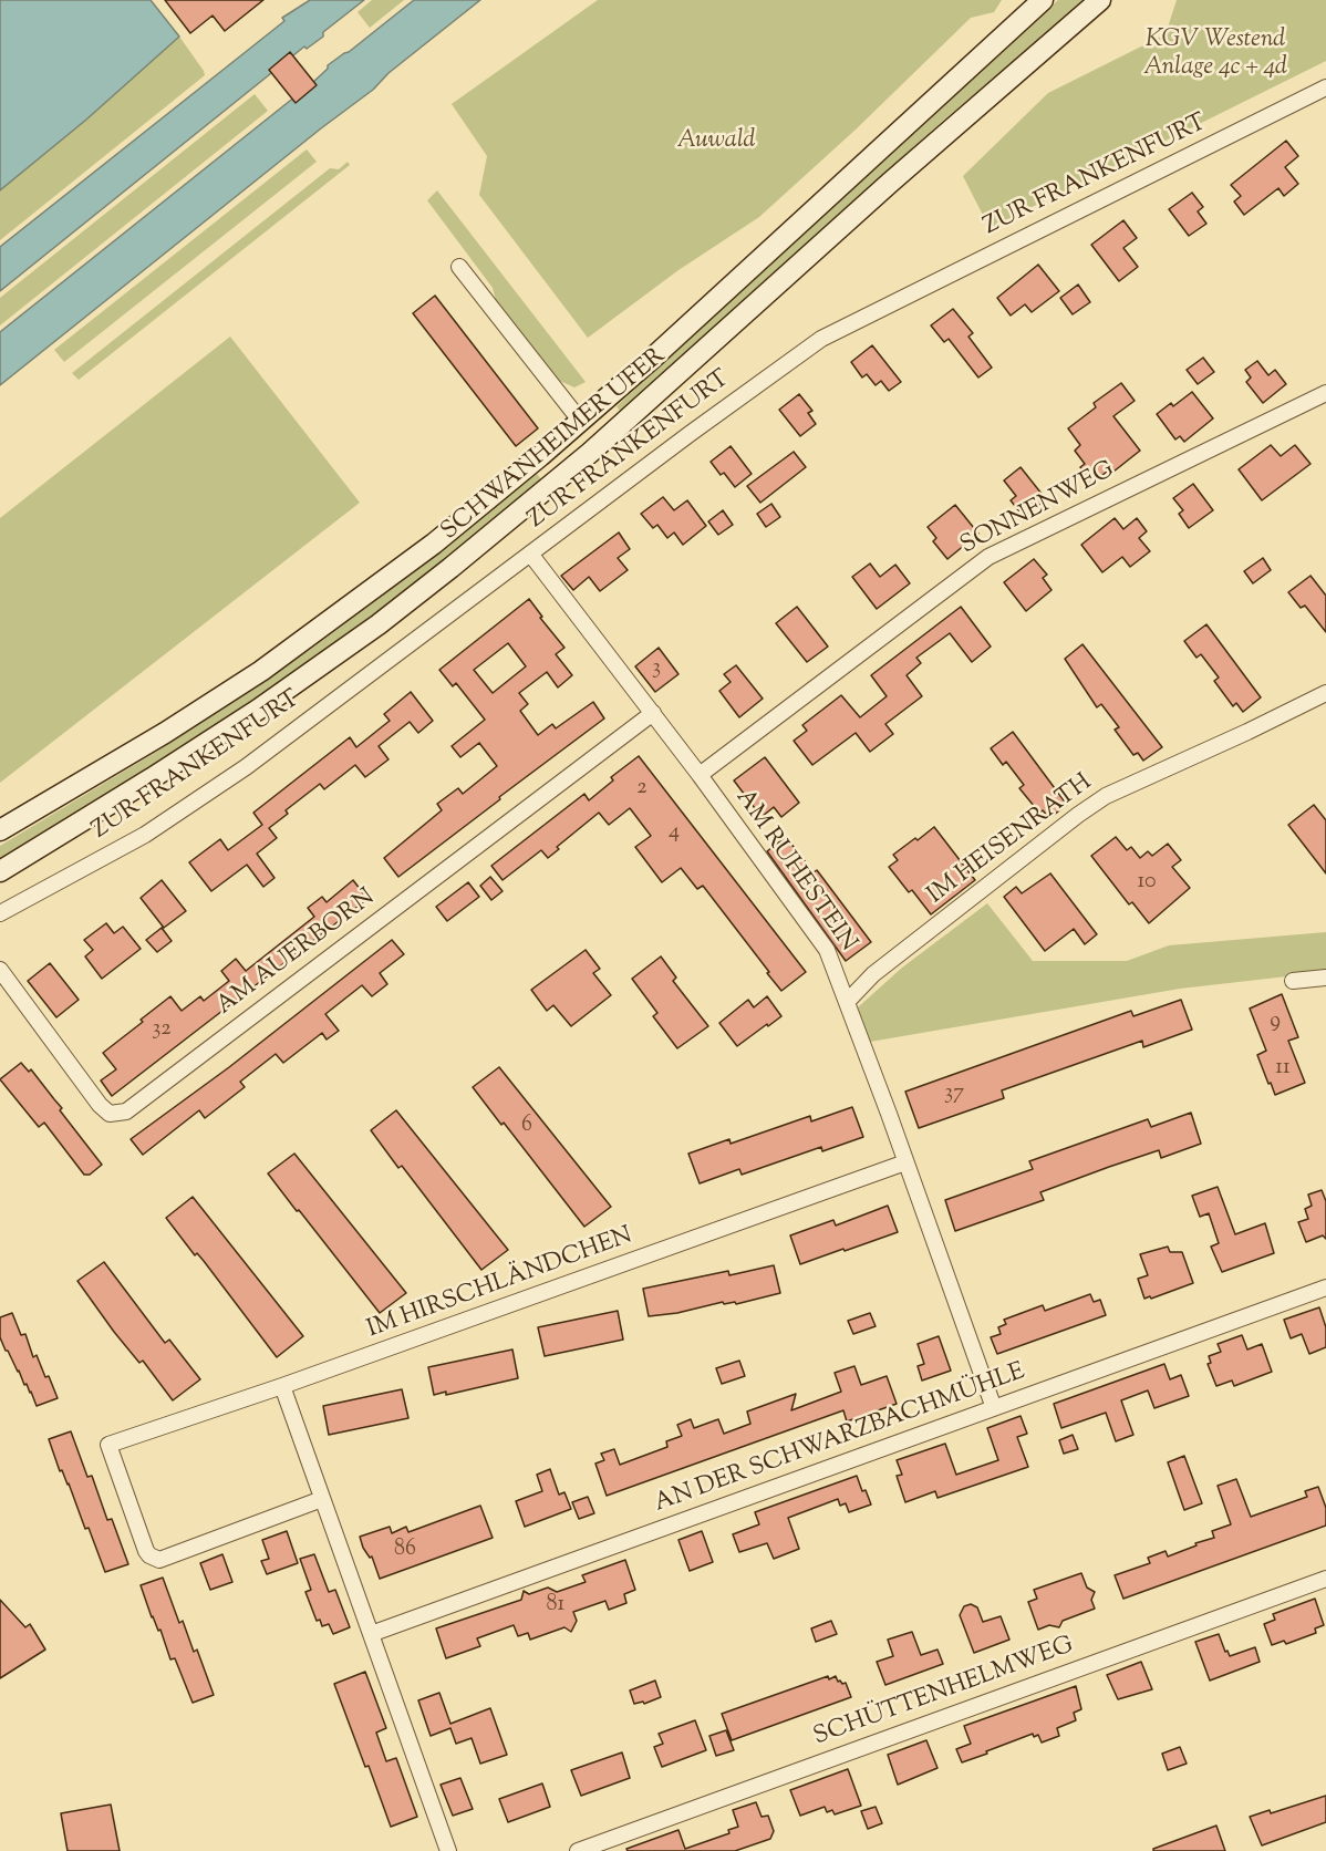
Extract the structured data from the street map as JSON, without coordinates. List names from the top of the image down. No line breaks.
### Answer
{"streets":{"main road":["SCHWANHEIMER UFER"],"street":["ZUR FRANKENFURT","SONNENWEG","IM HEISENRATH","AM RUHESTEIN","AM AUERBORN","IM HIRSCHLÄNDCHEN","AN DER SCHWARZBACHMÜHLE","SCHÜTTENHELMWEG"]},"crossings":[["ZUR FRANKENFURT","AM RUHESTEIN"],["SONNENWEG","AM RUHESTEIN"],["IM HEISENRATH","AM RUHESTEIN"],["AM RUHESTEIN","AM AUERBORN"],["AM RUHESTEIN","IM HIRSCHLÄNDCHEN"],["AM RUHESTEIN","AN DER SCHWARZBACHMÜHLE"]],"parks":["KGV Westend Anlage 4c + 4d","Auwald"],"house_numbers":["3","2","4","10","9","32","11","37","6","86","81"]}
